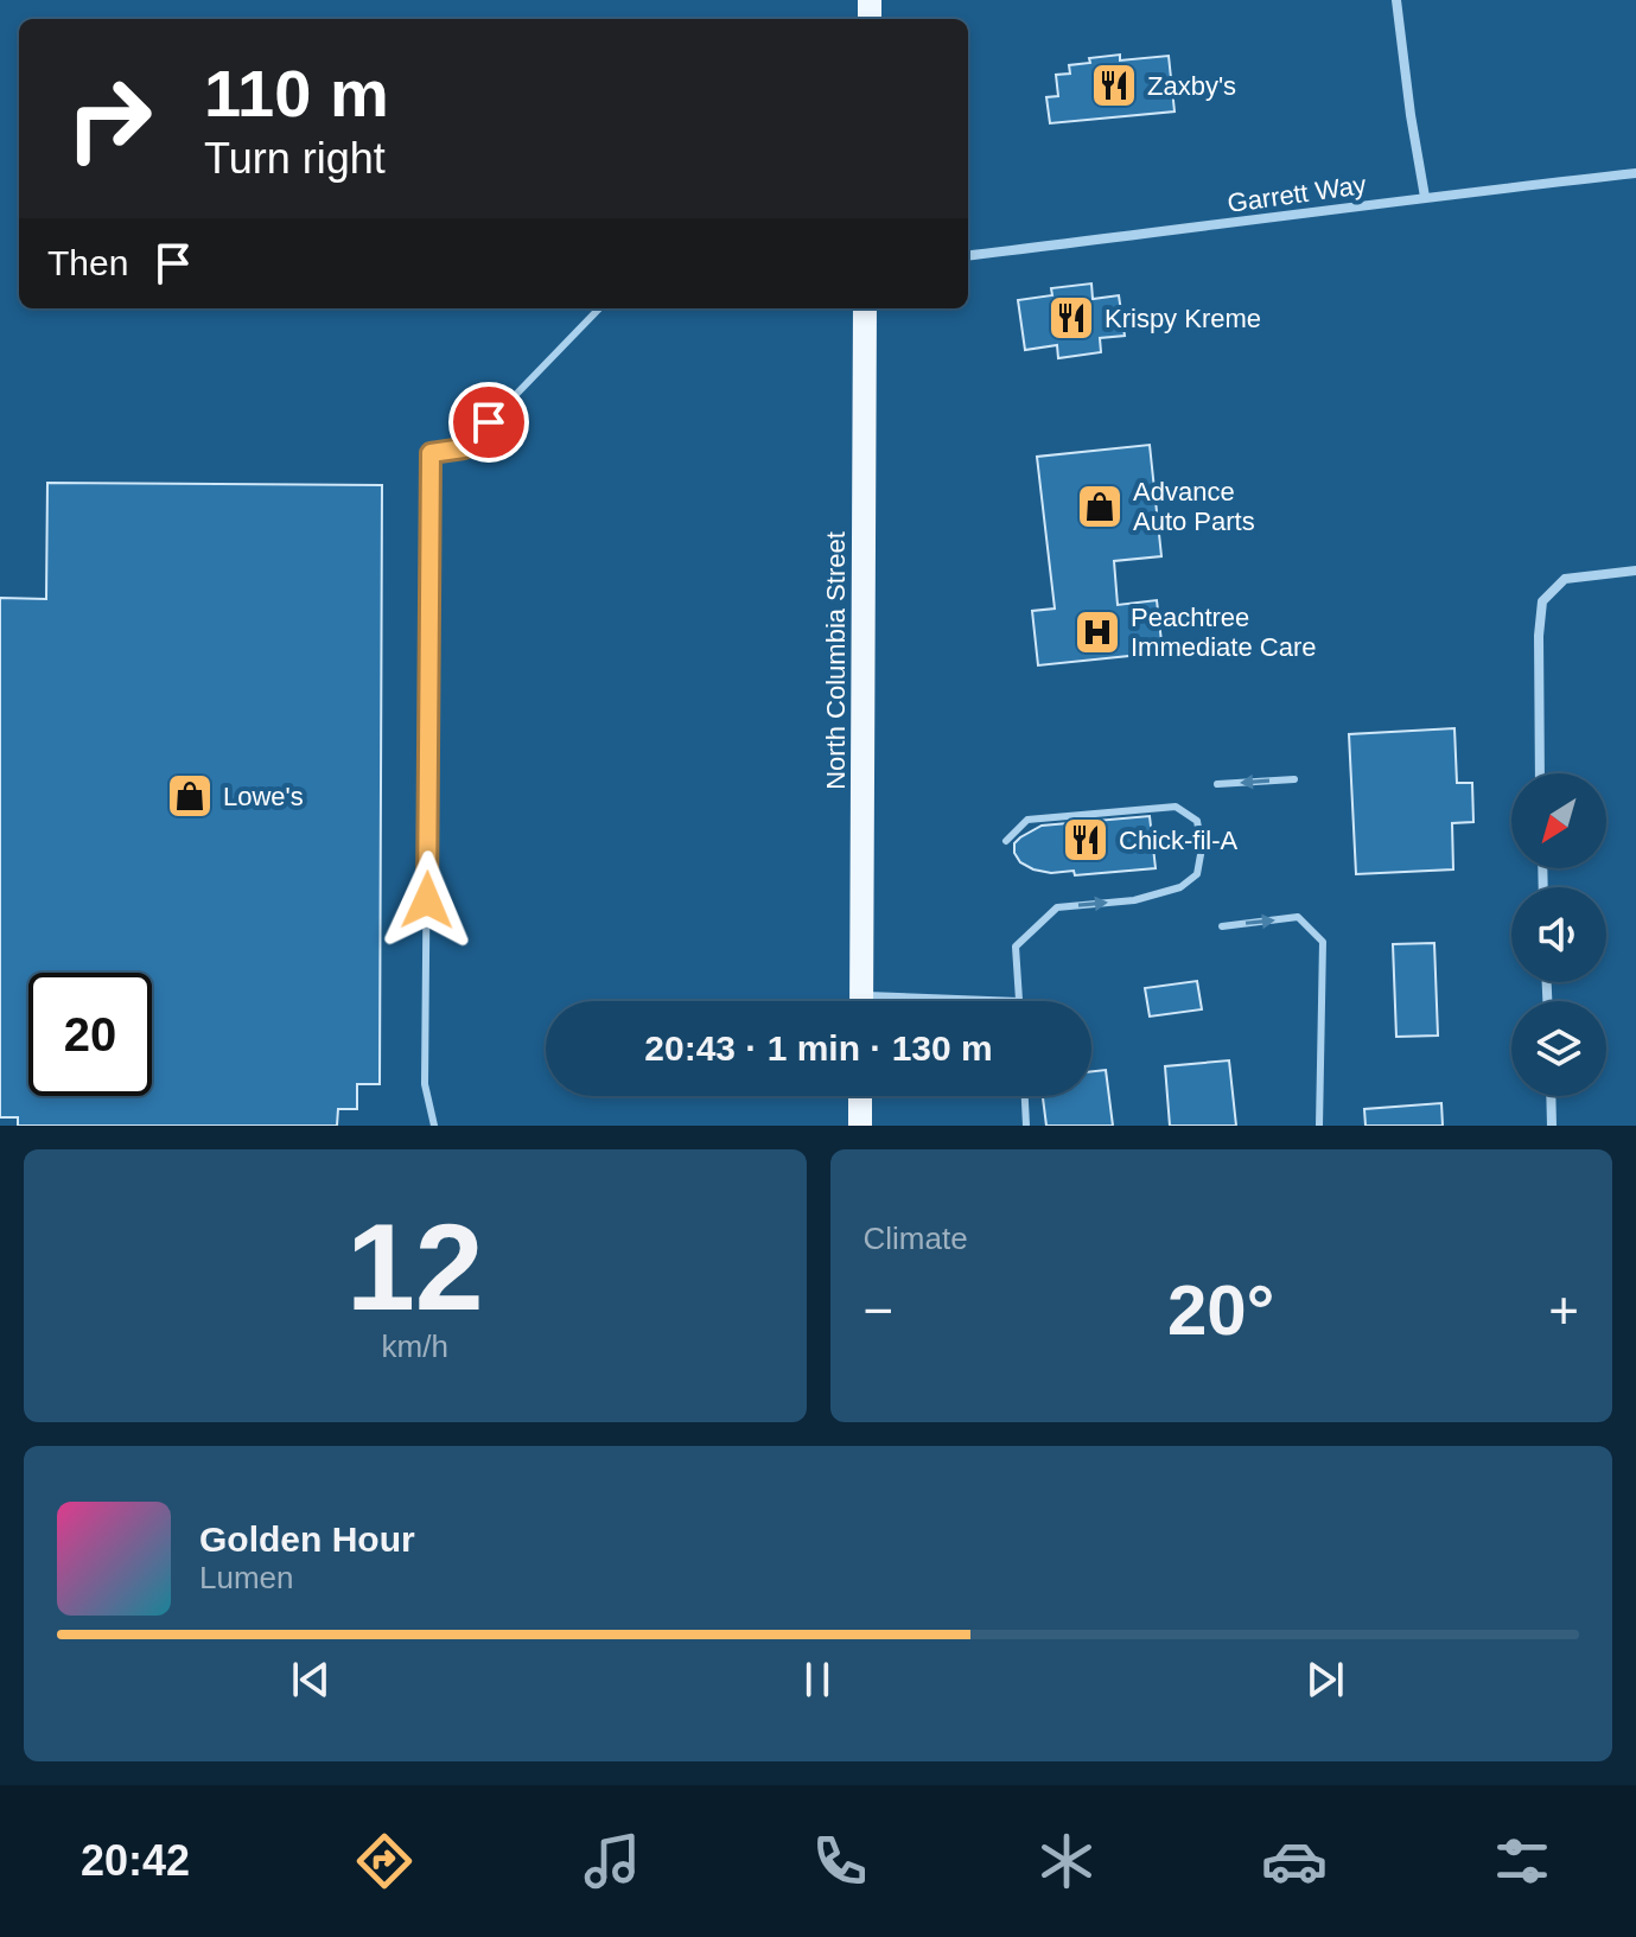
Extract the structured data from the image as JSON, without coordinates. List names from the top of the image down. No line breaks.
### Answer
{"streets":{"main road":["North Columbia Street"],"street":["Garrett Way"]},"places":{"restaurant":["Zaxby's","Krispy Kreme","Chick-fil-A"],"shop":["Advance Auto Parts","Lowe's"],"hospital":["Peachtree Immediate Care"]},"north":"bottom left","page":{"turn":["110 m","Turn right"],"then":"Then","limit":"20","trip":"20:43 · 1 min · 130 m","tile":[["12","km/h"],"Climate"],"heat":["−","20°","+"],"song":["Golden Hour","Lumen"],"tabs":"20:42"}}
